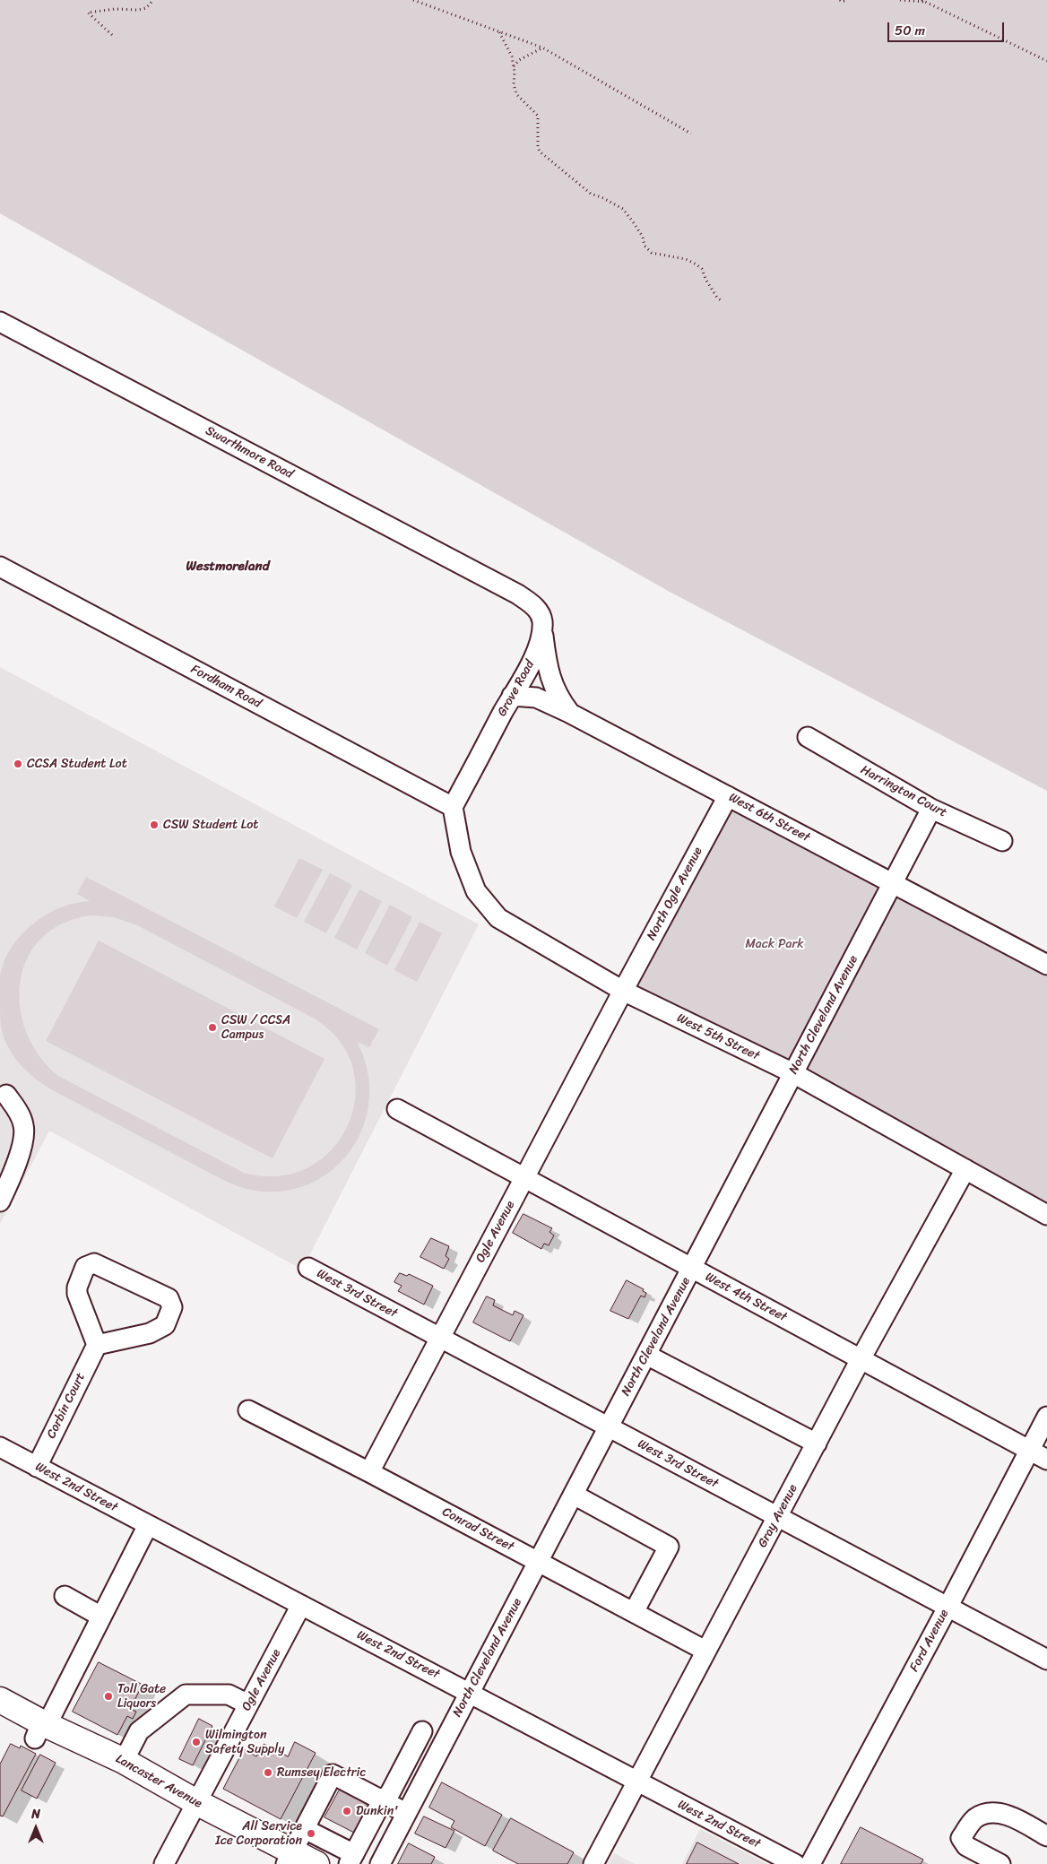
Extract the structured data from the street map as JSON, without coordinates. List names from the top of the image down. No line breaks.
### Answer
{"streets":{"main road":["Lancaster Avenue"],"street":["Swarthmore Road","Fordham Road","Grove Road","Harrington Court","West 6th Street","North Ogle Avenue","North Cleveland Avenue","West 5th Street","Ogle Avenue","West 3rd Street","West 4th Street","Corbin Court","West 2nd Street","Gray Avenue","Conrad Street","Ford Avenue"]},"crossings":[["Swarthmore Road","Grove Road"],["Swarthmore Road","West 6th Street"],["Fordham Road","Grove Road"],["Fordham Road","West 5th Street"],["Grove Road","West 6th Street"],["Grove Road","West 5th Street"],["Harrington Court","North Cleveland Avenue"],["West 6th Street","North Ogle Avenue"],["West 6th Street","North Cleveland Avenue"],["North Ogle Avenue","West 5th Street"],["North Ogle Avenue","Ogle Avenue"],["North Cleveland Avenue","West 5th Street"],["North Cleveland Avenue","West 3rd Street"],["North Cleveland Avenue","West 4th Street"],["North Cleveland Avenue","West 2nd Street"],["North Cleveland Avenue","Conrad Street"],["West 5th Street","Ogle Avenue"],["West 5th Street","Gray Avenue"],["Ogle Avenue","West 3rd Street"],["Ogle Avenue","West 4th Street"],["Ogle Avenue","West 2nd Street"],["Ogle Avenue","Conrad Street"],["Ogle Avenue","Lancaster Avenue"],["West 3rd Street","Gray Avenue"],["West 3rd Street","Ford Avenue"],["West 4th Street","Gray Avenue"],["West 4th Street","Ford Avenue"],["Corbin Court","West 2nd Street"],["West 2nd Street","Gray Avenue"],["Gray Avenue","Conrad Street"]],"districts":["Westmoreland"],"parks":["Mack Park"],"places":["CCSA Student Lot","CSW Student Lot","CSW / CCSA Campus","Toll Gate Liquors","Wilmington Safety Supply","Rumsey Electric","Dunkin'","All Service Ice Corporation"],"scale_bar":"50 m","north":"top"}
